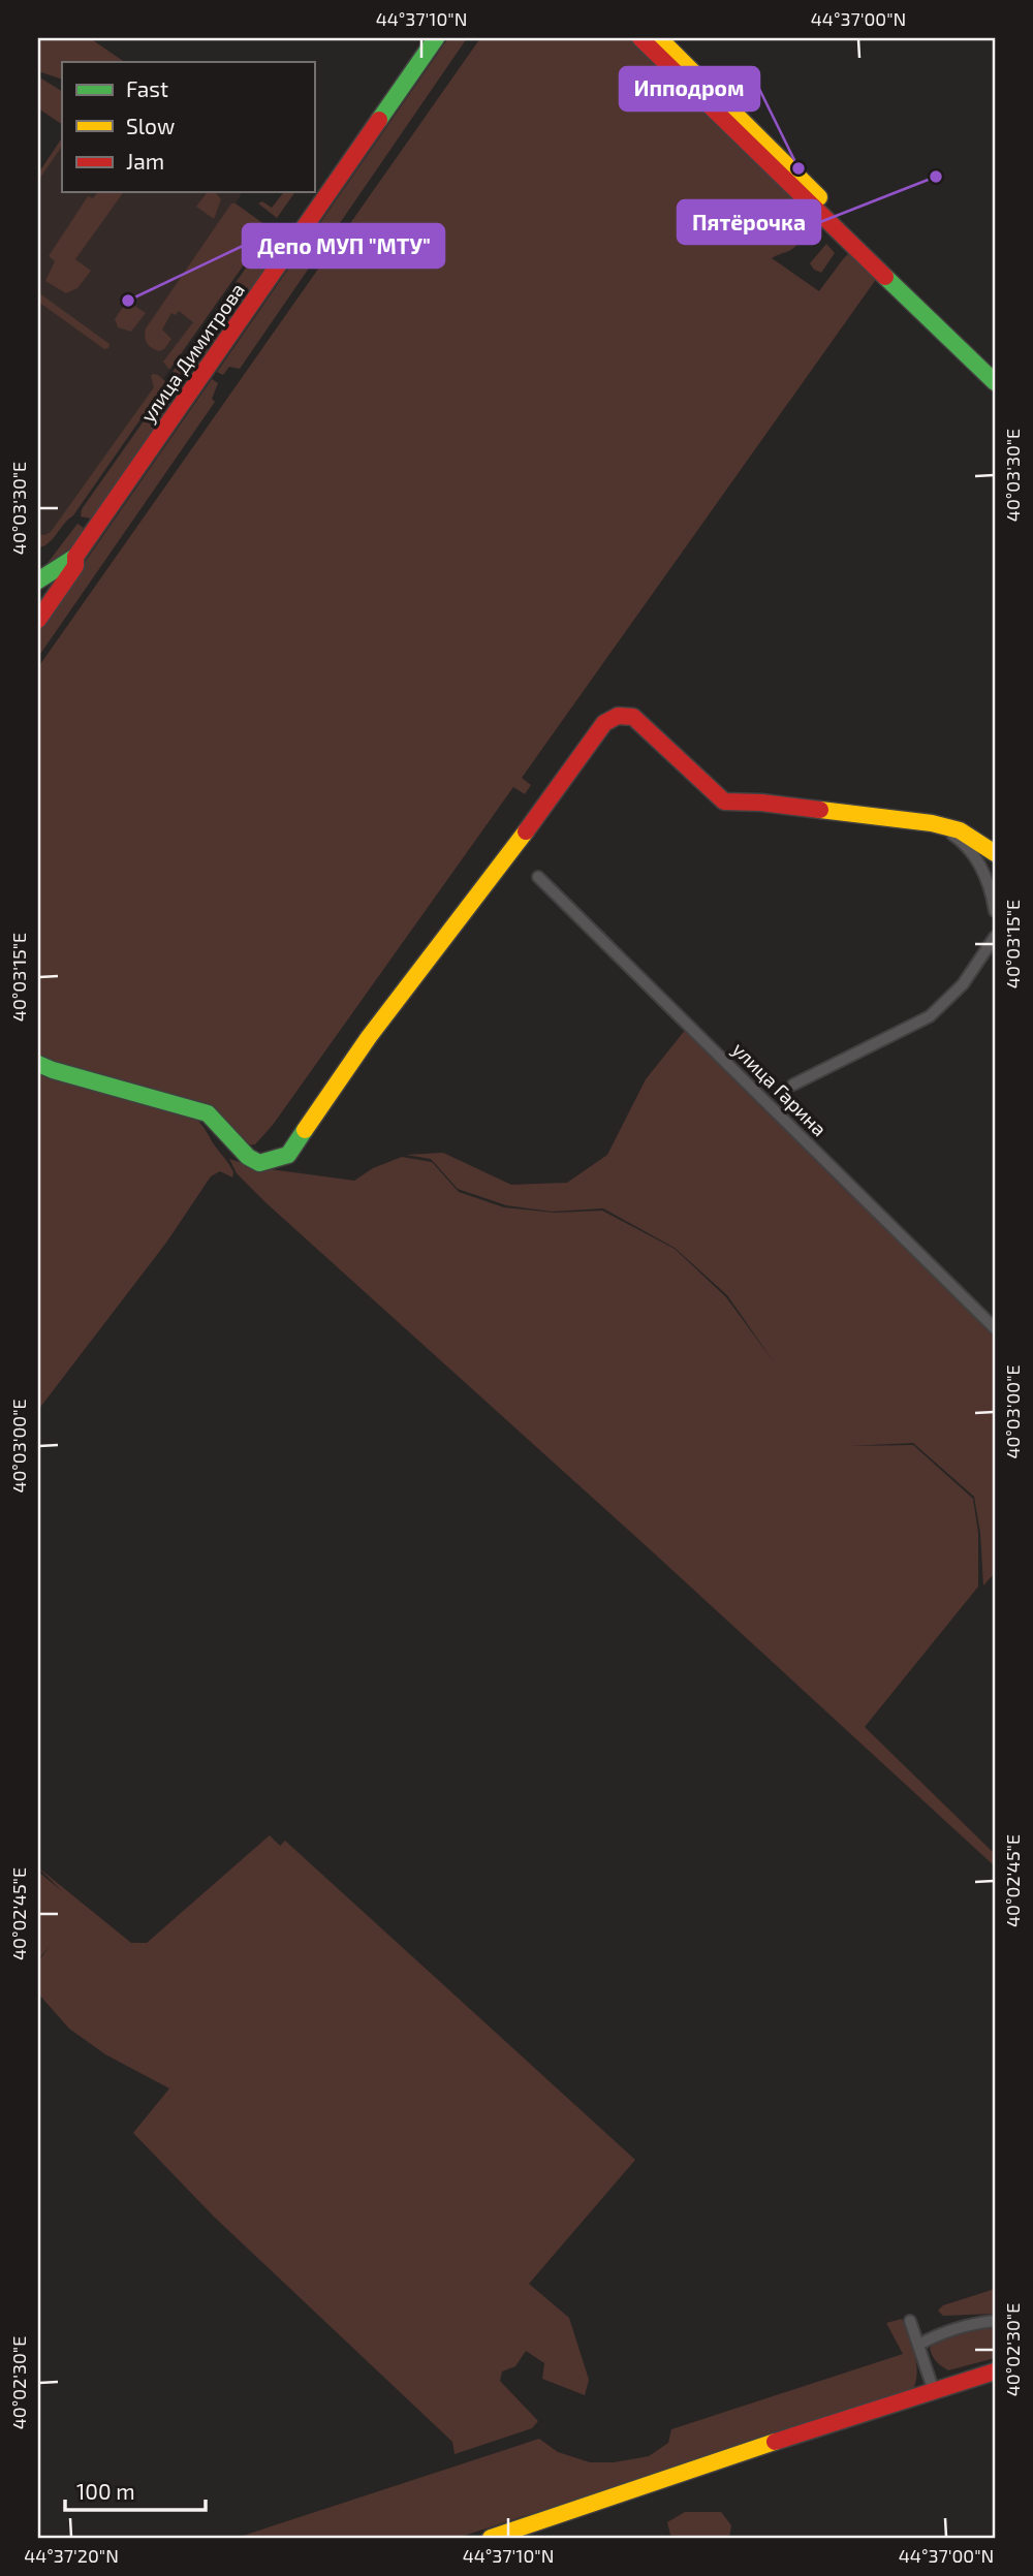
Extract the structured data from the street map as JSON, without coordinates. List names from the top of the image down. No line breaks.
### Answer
{"streets":{"main road":["улица Димитрова"],"street":["улица Гарина"]},"places":["Ипподром","Пятёрочка","Депо МУП \"МТУ\""],"legend":["Fast","Slow","Jam"],"scale_bar":"100 m","coordinates":["44°37'10\"N","44°37'00\"N","40°03'30\"E","40°03'15\"E","40°03'00\"E","40°02'45\"E","40°02'30\"E","44°37'20\"N"]}
